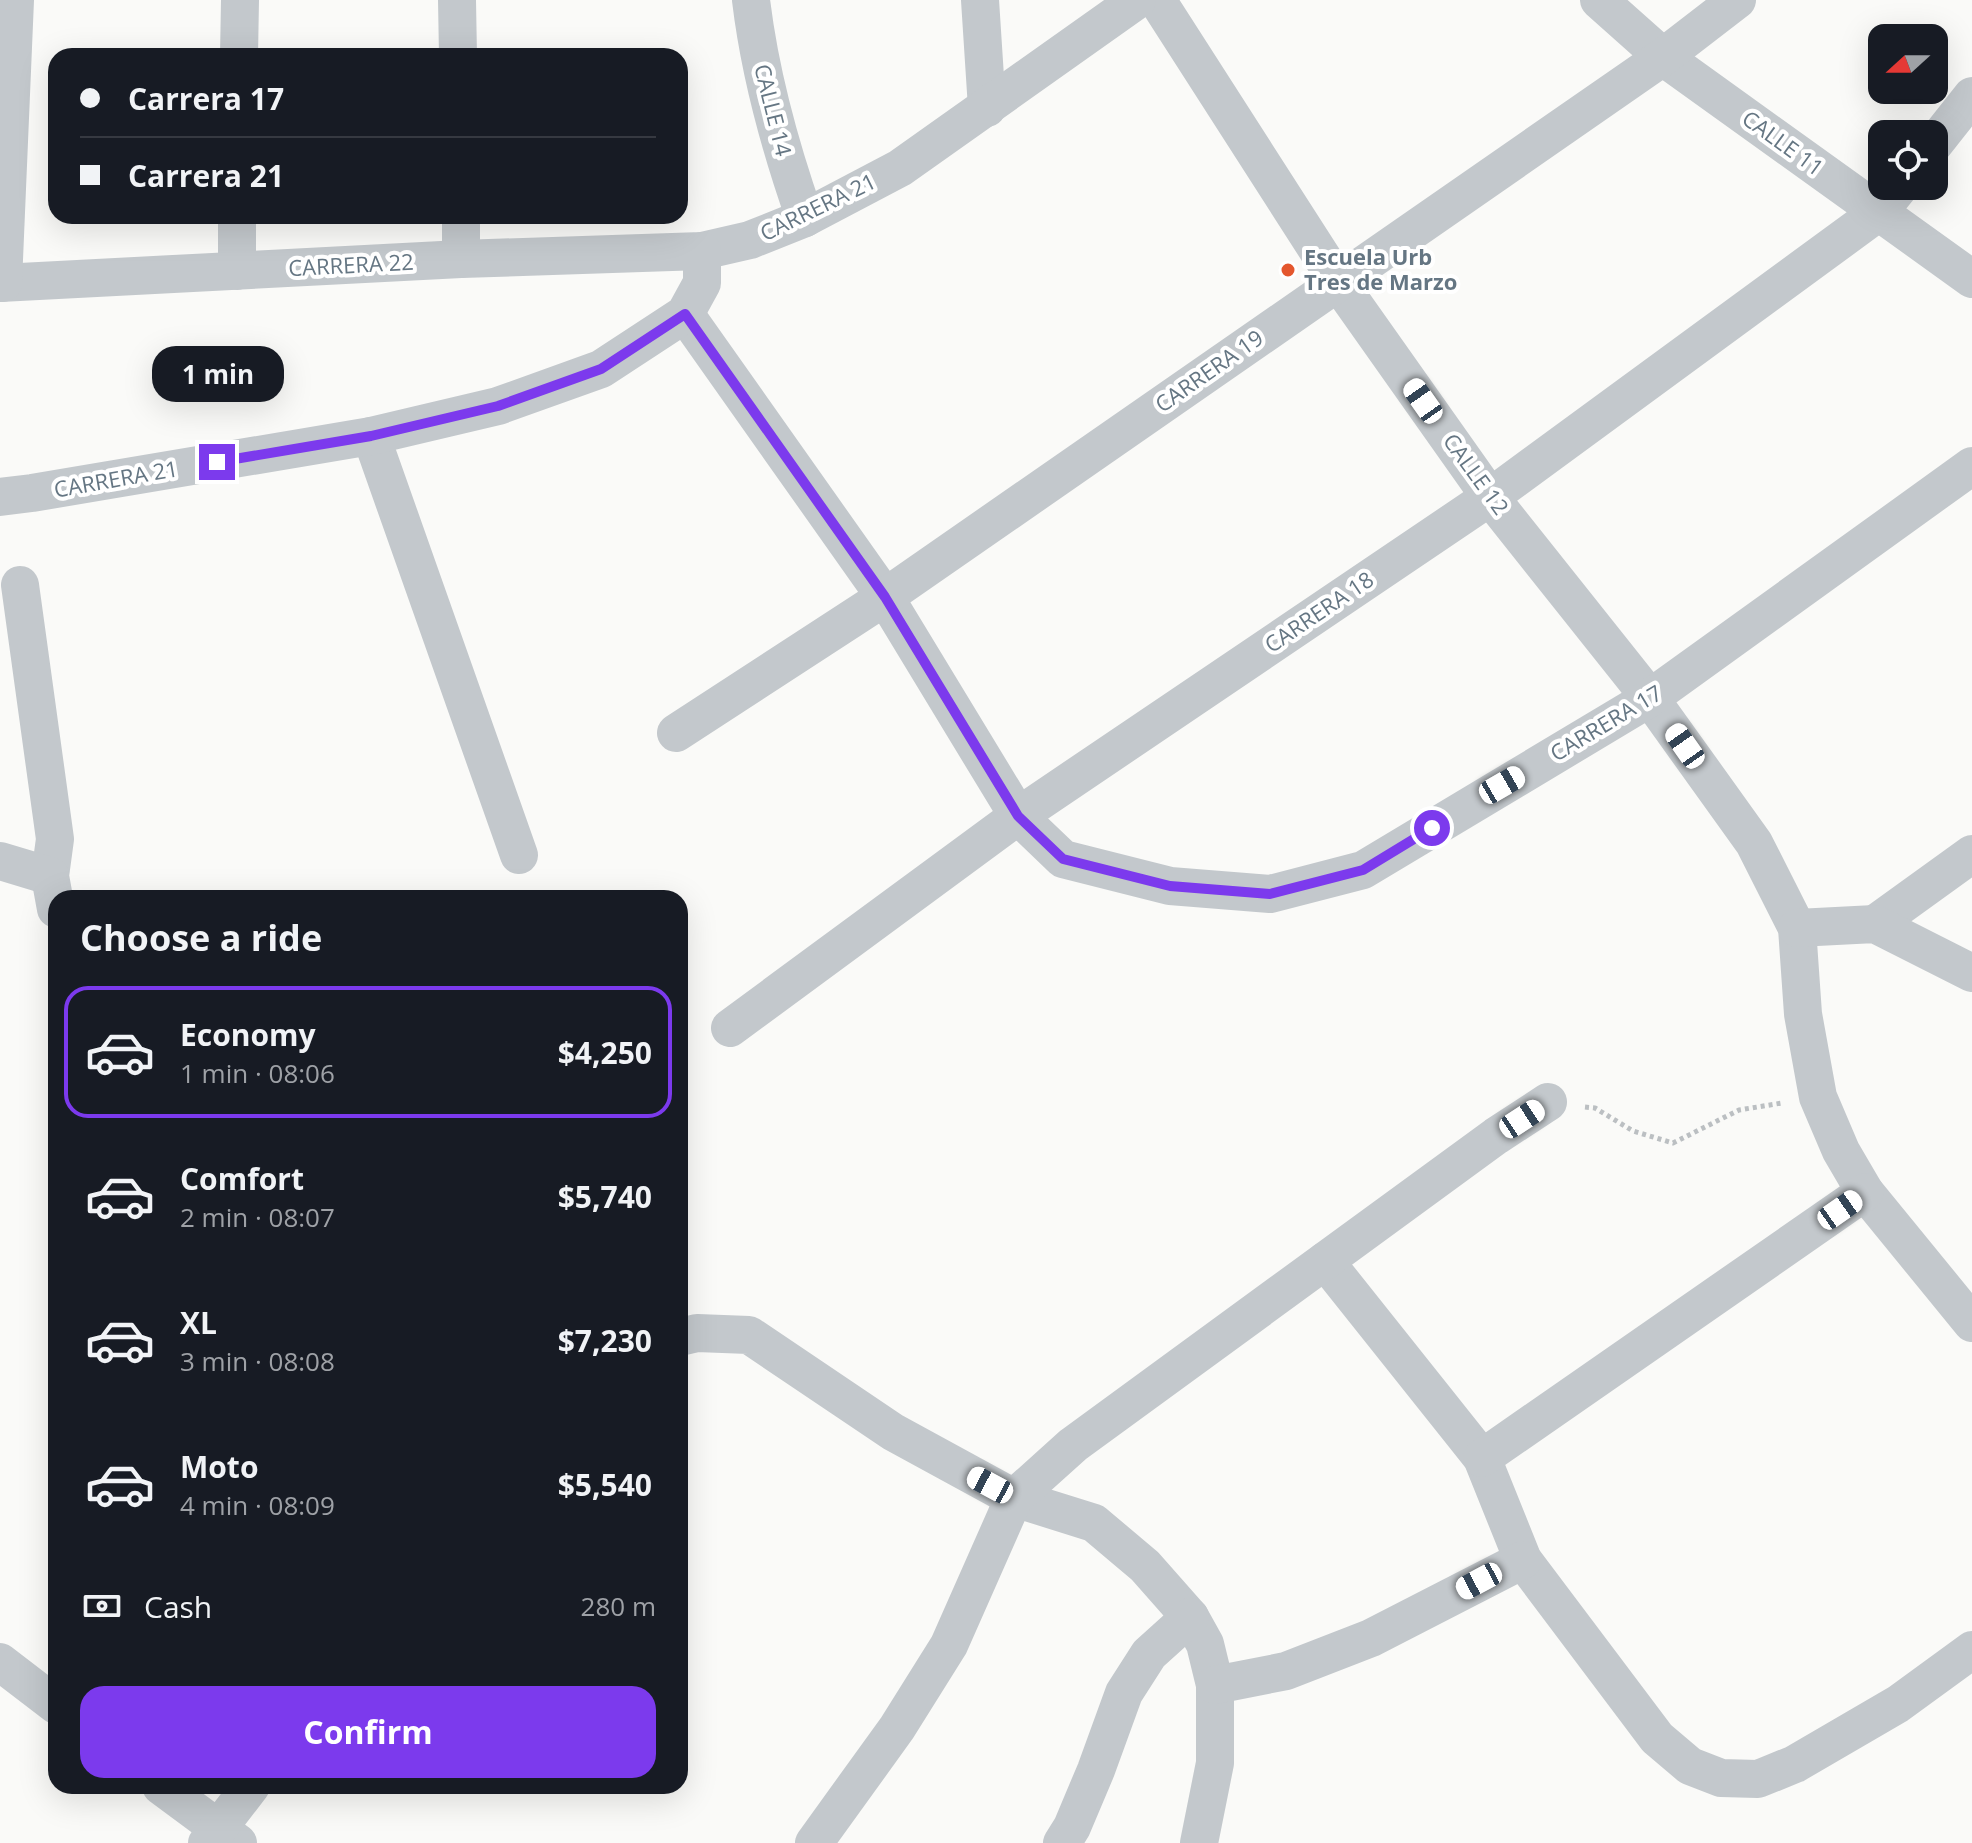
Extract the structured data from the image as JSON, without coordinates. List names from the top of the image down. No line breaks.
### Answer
{"streets":{"street":["CALLE 14","CALLE 11","CARRERA 21","CARRERA 22","CARRERA 19","CALLE 12","CARRERA 18","CARRERA 17"]},"crossings":[["CALLE 14","CARRERA 21"],["CALLE 11","CARRERA 19"],["CARRERA 21","CARRERA 22"],["CARRERA 19","CALLE 12"],["CALLE 12","CARRERA 18"],["CALLE 12","CARRERA 17"],["CARRERA 18","CARRERA 17"]],"places":["Escuela Urb Tres de Marzo"],"north":"left","page":{"banner":["Carrera 17","Carrera 21"],"bubble":"1 min","heading":"Choose a ride","list":[{"name":"Economy","note":"1 min · 08:06","value":"$4,250"},{"name":"Comfort","note":"2 min · 08:07","value":"$5,740"},{"name":"XL","note":"3 min · 08:08","value":"$7,230"},{"name":"Moto","note":"4 min · 08:09","value":"$5,540"}],"pay":["Cash","280 m"],"buttons":"Confirm"}}
